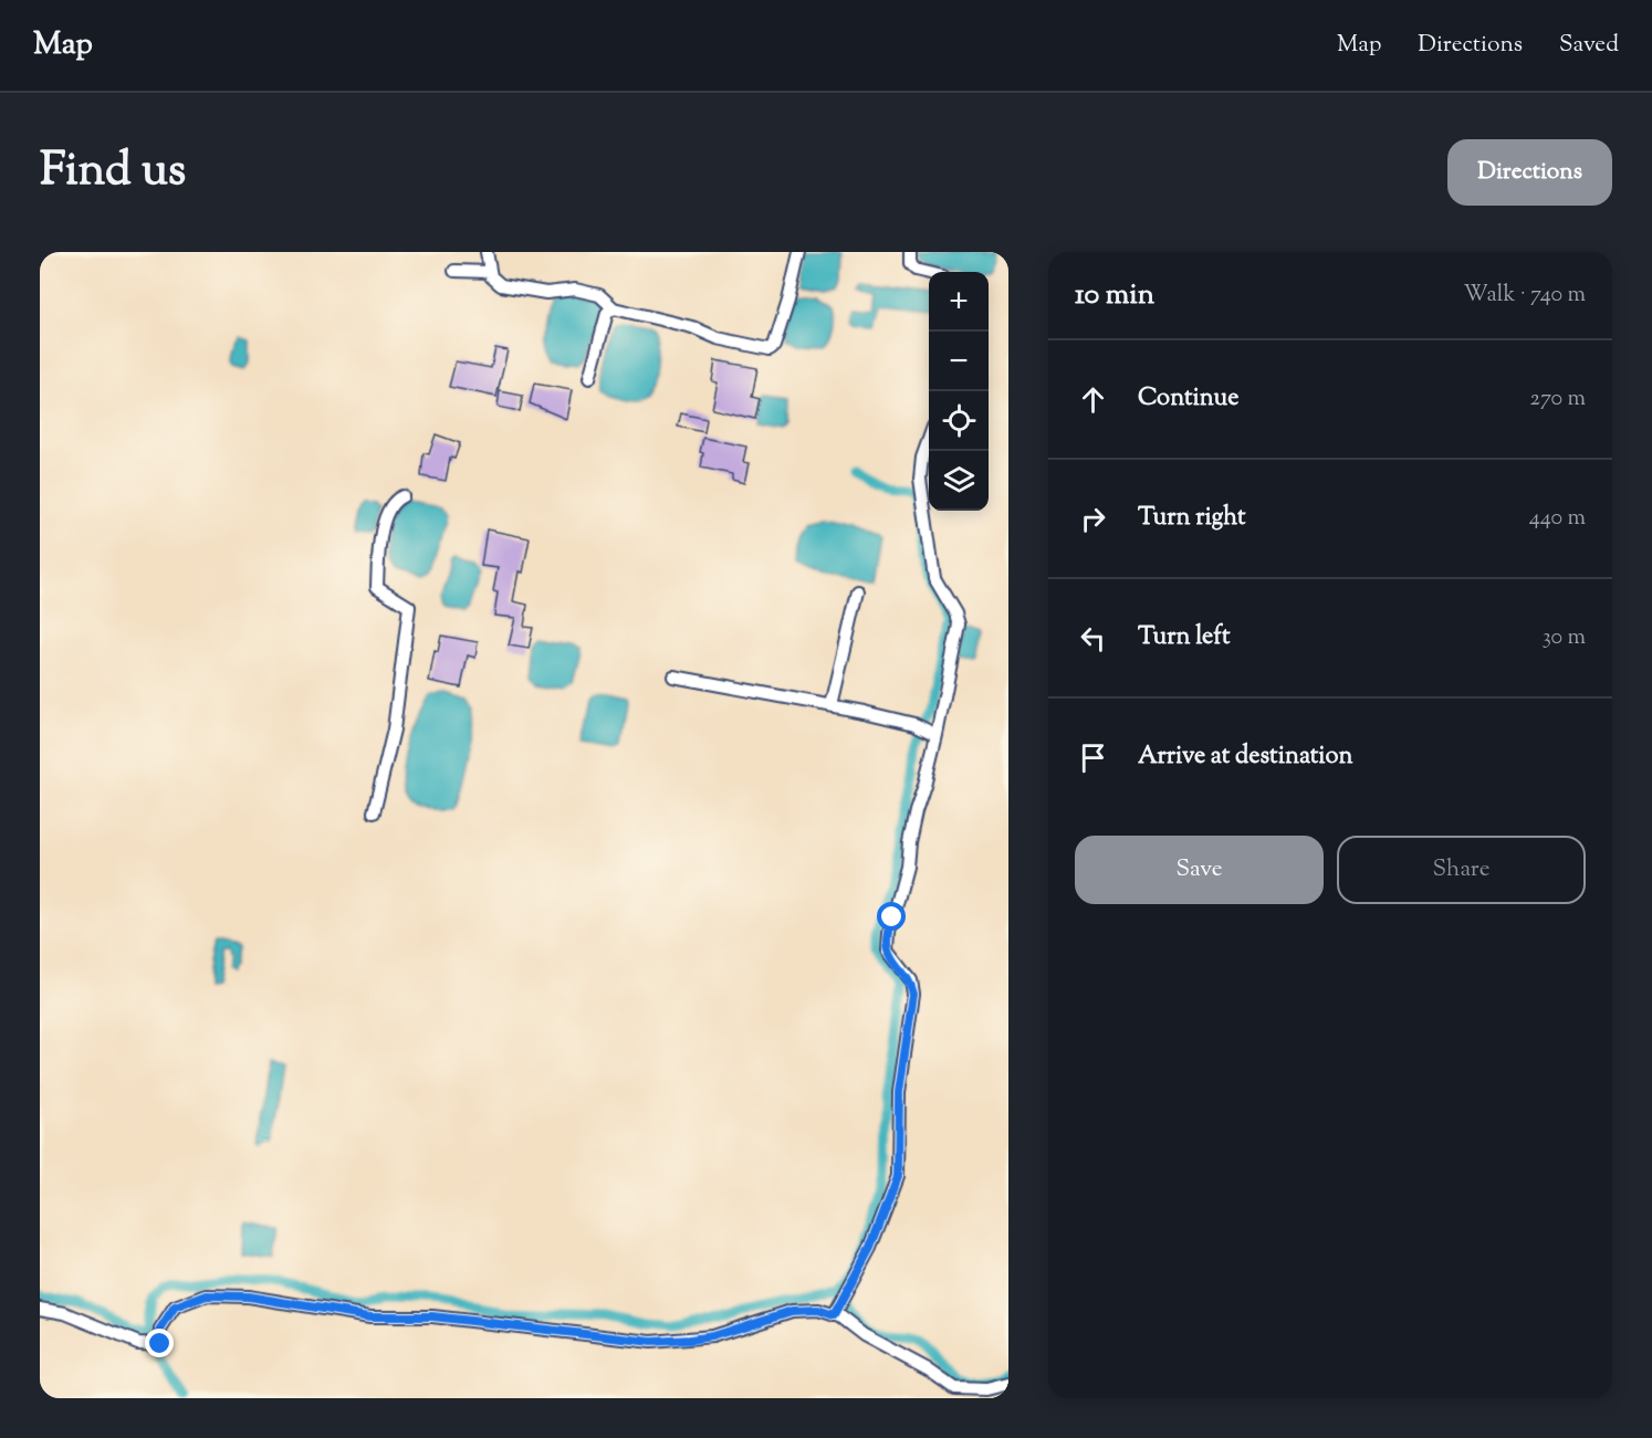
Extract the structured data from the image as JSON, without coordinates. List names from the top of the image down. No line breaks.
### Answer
{"page":{"header":"Map","nav":["Map","Directions","Saved"],"title":"Find us","buttons":["Directions",["Save","Share"]],"heading":["10 min","Walk · 740 m"],"map_buttons":["+","−"],"list":[["Continue","270 m"],["Turn right","440 m"],["Turn left","30 m"],"Arrive at destination"]}}
